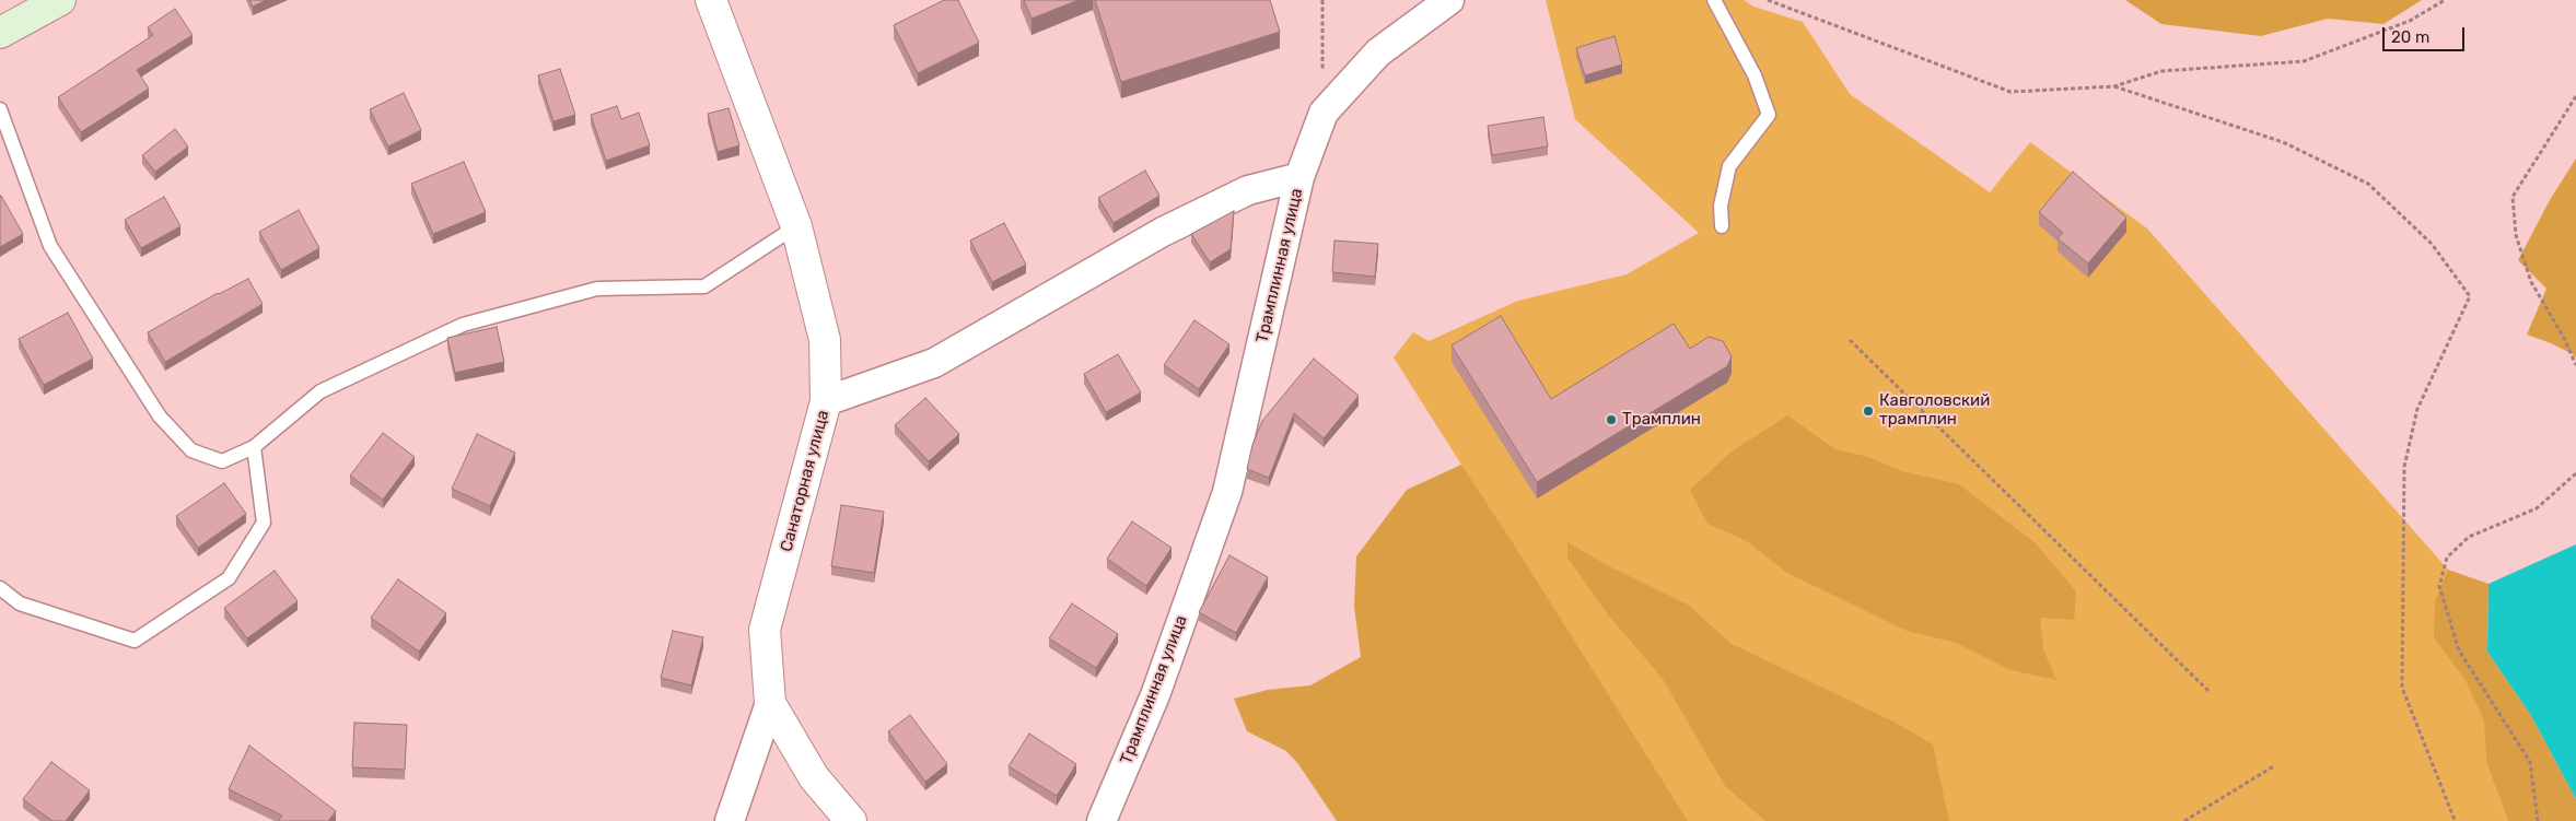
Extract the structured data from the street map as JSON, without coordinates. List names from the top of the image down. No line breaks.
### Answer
{"streets":{"street":["Трамплинная улица","Санаторная улица"]},"crossings":[["Трамплинная улица","Санаторная улица"]],"places":["Кавголовский трамплин","Трамплин"],"scale_bar":"20 m"}
